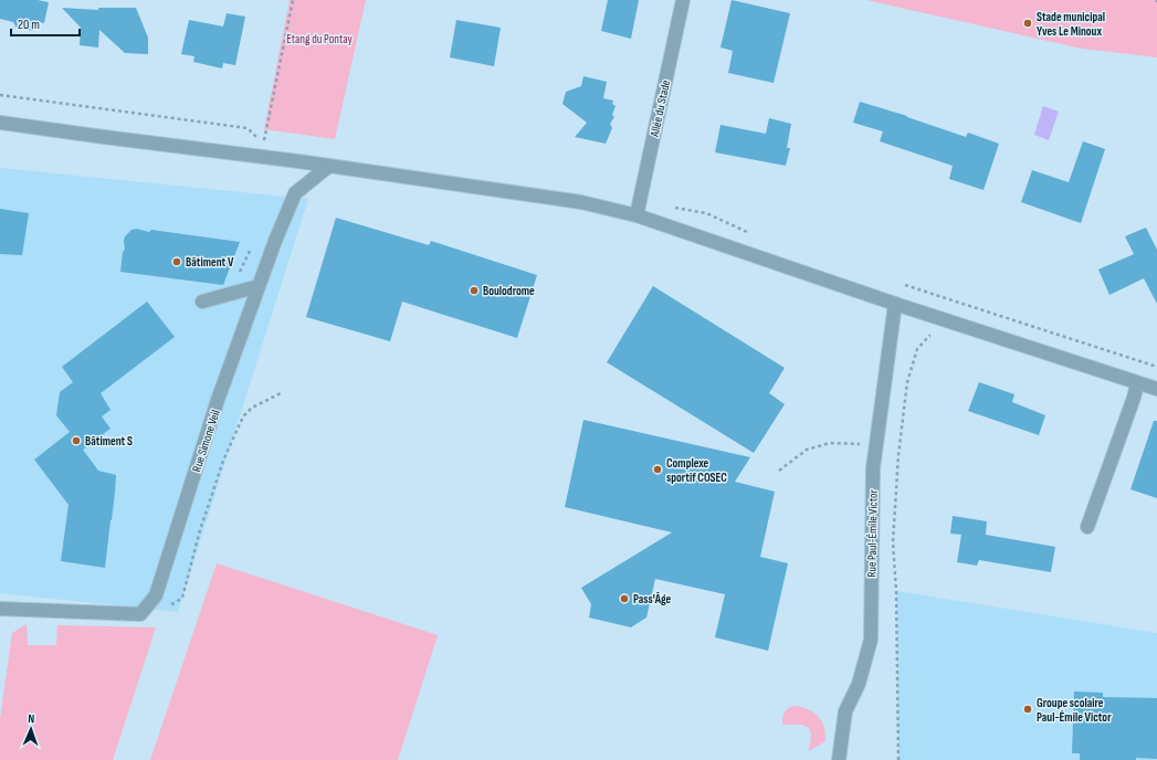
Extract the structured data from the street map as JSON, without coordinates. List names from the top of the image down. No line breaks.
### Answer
{"streets":{"street":["Allée du Stade","Rue Simone Veil","Rue Paul-Émile Victor"]},"parks":["Etang du Pontay"],"places":["Stade municipal Yves Le Minoux","Bâtiment V","Boulodrome","Bâtiment S","Complexe sportif COSEC","Pass'Âge","Groupe scolaire Paul-Émile Victor"],"scale_bar":"20 m","north":"top"}
